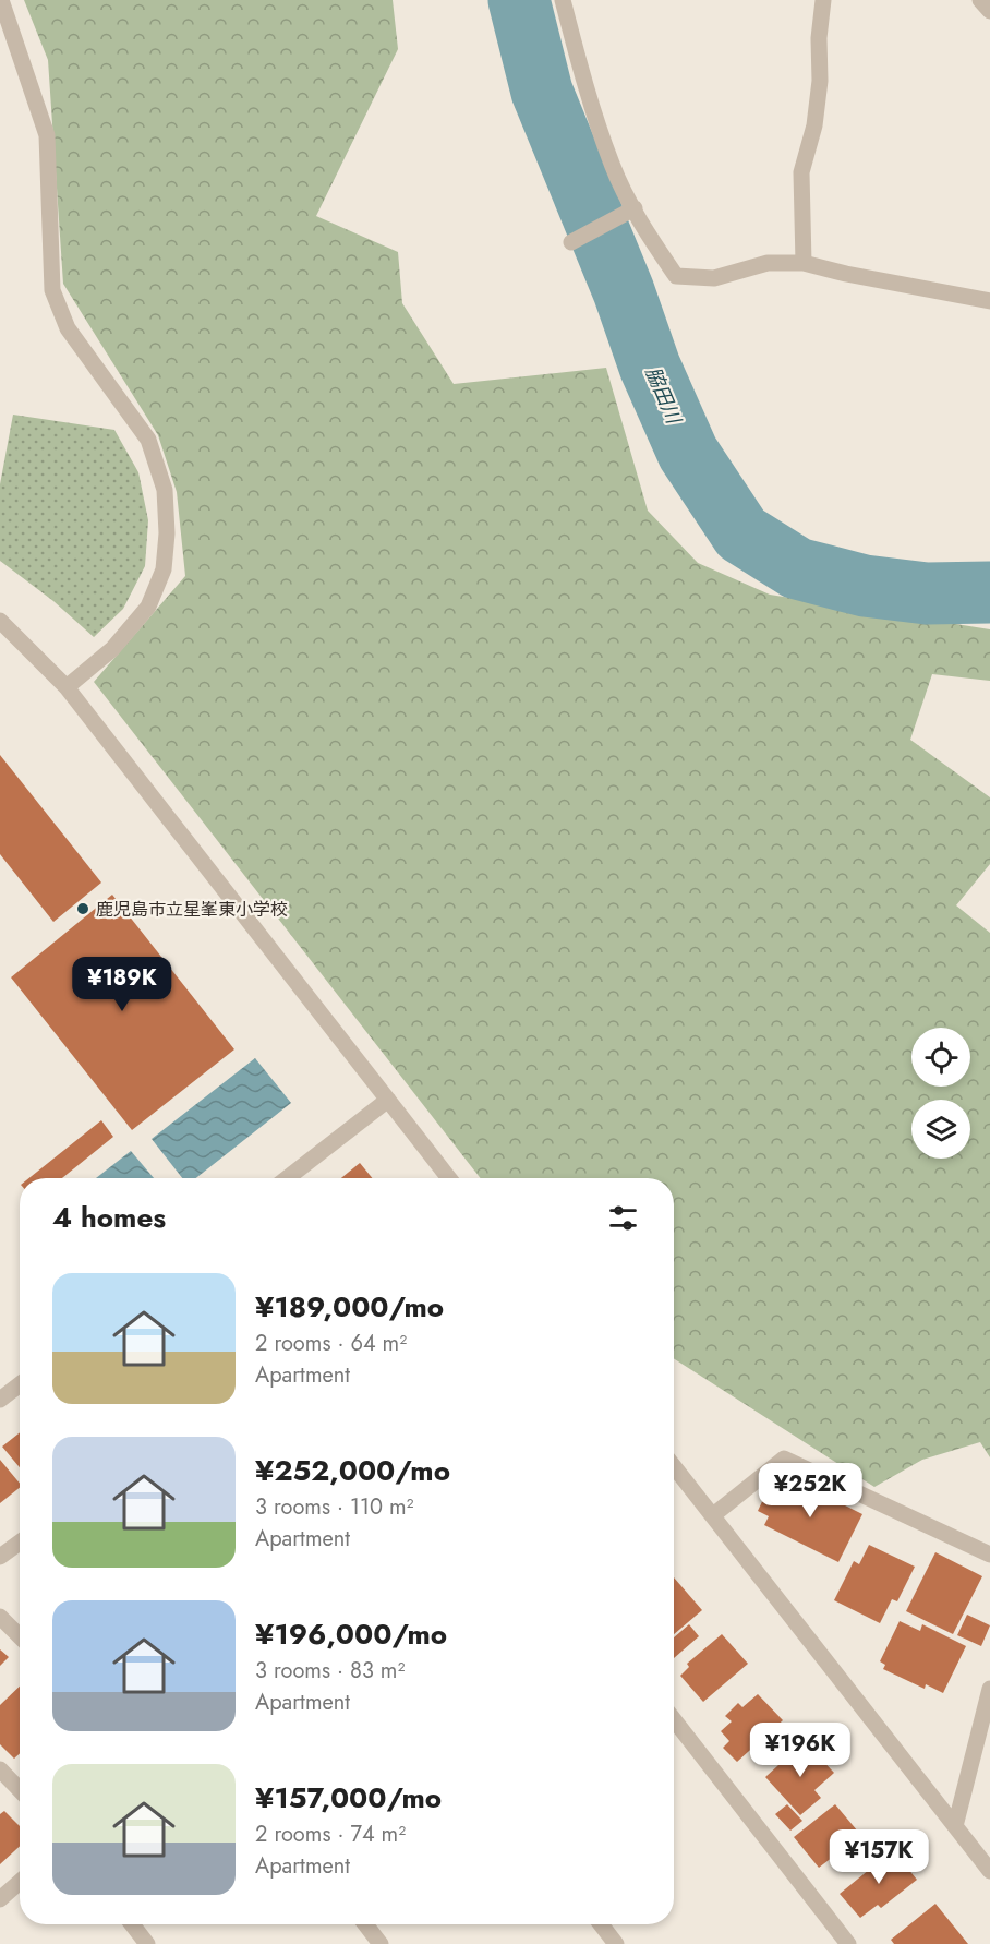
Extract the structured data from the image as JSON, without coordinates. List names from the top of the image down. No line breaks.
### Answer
{"water":["脇田川"],"places":["鹿児島市立星峯東小学校"],"page":{"price":["¥189K","¥252K","¥196K","¥157K"],"heading":"4 homes","list":[{"name":"¥189,000/mo","note":"2 rooms · 64 m² · Apartment"},{"name":"¥252,000/mo","note":"3 rooms · 110 m² · Apartment"},{"name":"¥196,000/mo","note":"3 rooms · 83 m² · Apartment"},{"name":"¥157,000/mo","note":"2 rooms · 74 m² · Apartment"}]}}
